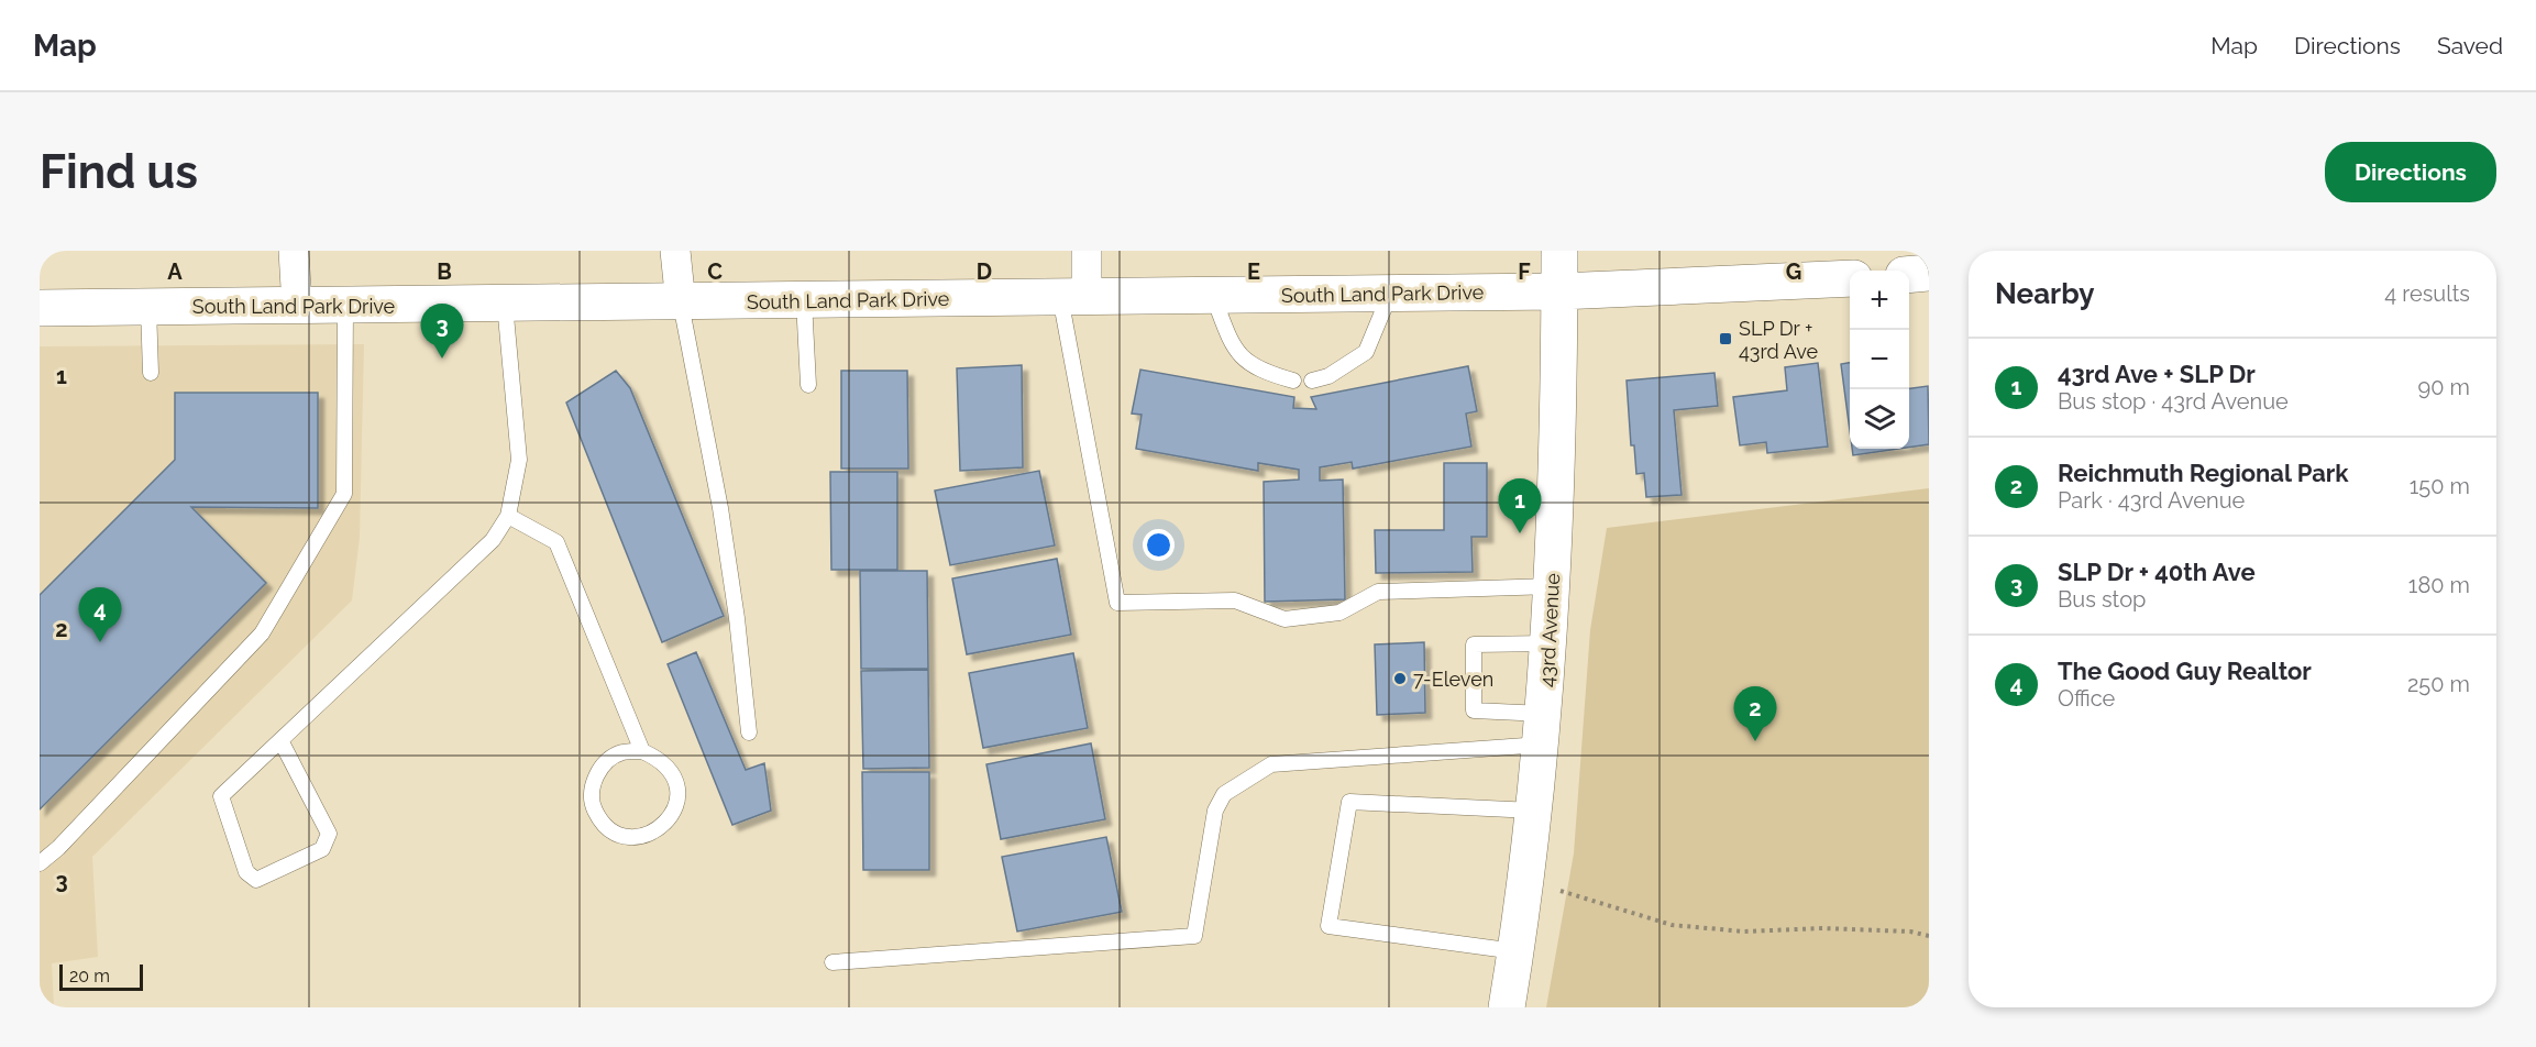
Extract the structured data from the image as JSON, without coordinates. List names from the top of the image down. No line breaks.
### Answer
{"streets":{"street":["South Land Park Drive","43rd Avenue"]},"crossings":[["South Land Park Drive","43rd Avenue"]],"places":{"transit":["SLP Dr + 43rd Ave"],"other":["7-Eleven"]},"scale_bar":"20 m","page":{"header":"Map","nav":["Map","Directions","Saved"],"buttons":"Directions","title":"Find us","heading":["Nearby","4 results"],"map_buttons":["+","−"],"pins":["3","1","4","2"],"list":[{"mark":"1","name":"43rd Ave + SLP Dr","note":"Bus stop · 43rd Avenue","value":"90 m"},{"mark":"2","name":"Reichmuth Regional Park","note":"Park · 43rd Avenue","value":"150 m"},{"mark":"3","name":"SLP Dr + 40th Ave","note":"Bus stop","value":"180 m"},{"mark":"4","name":"The Good Guy Realtor","note":"Office","value":"250 m"}],"scale":"20 m"},"grid":{"columns":["A","B","C","D","E","F","G"],"rows":["1","2","3"]}}
